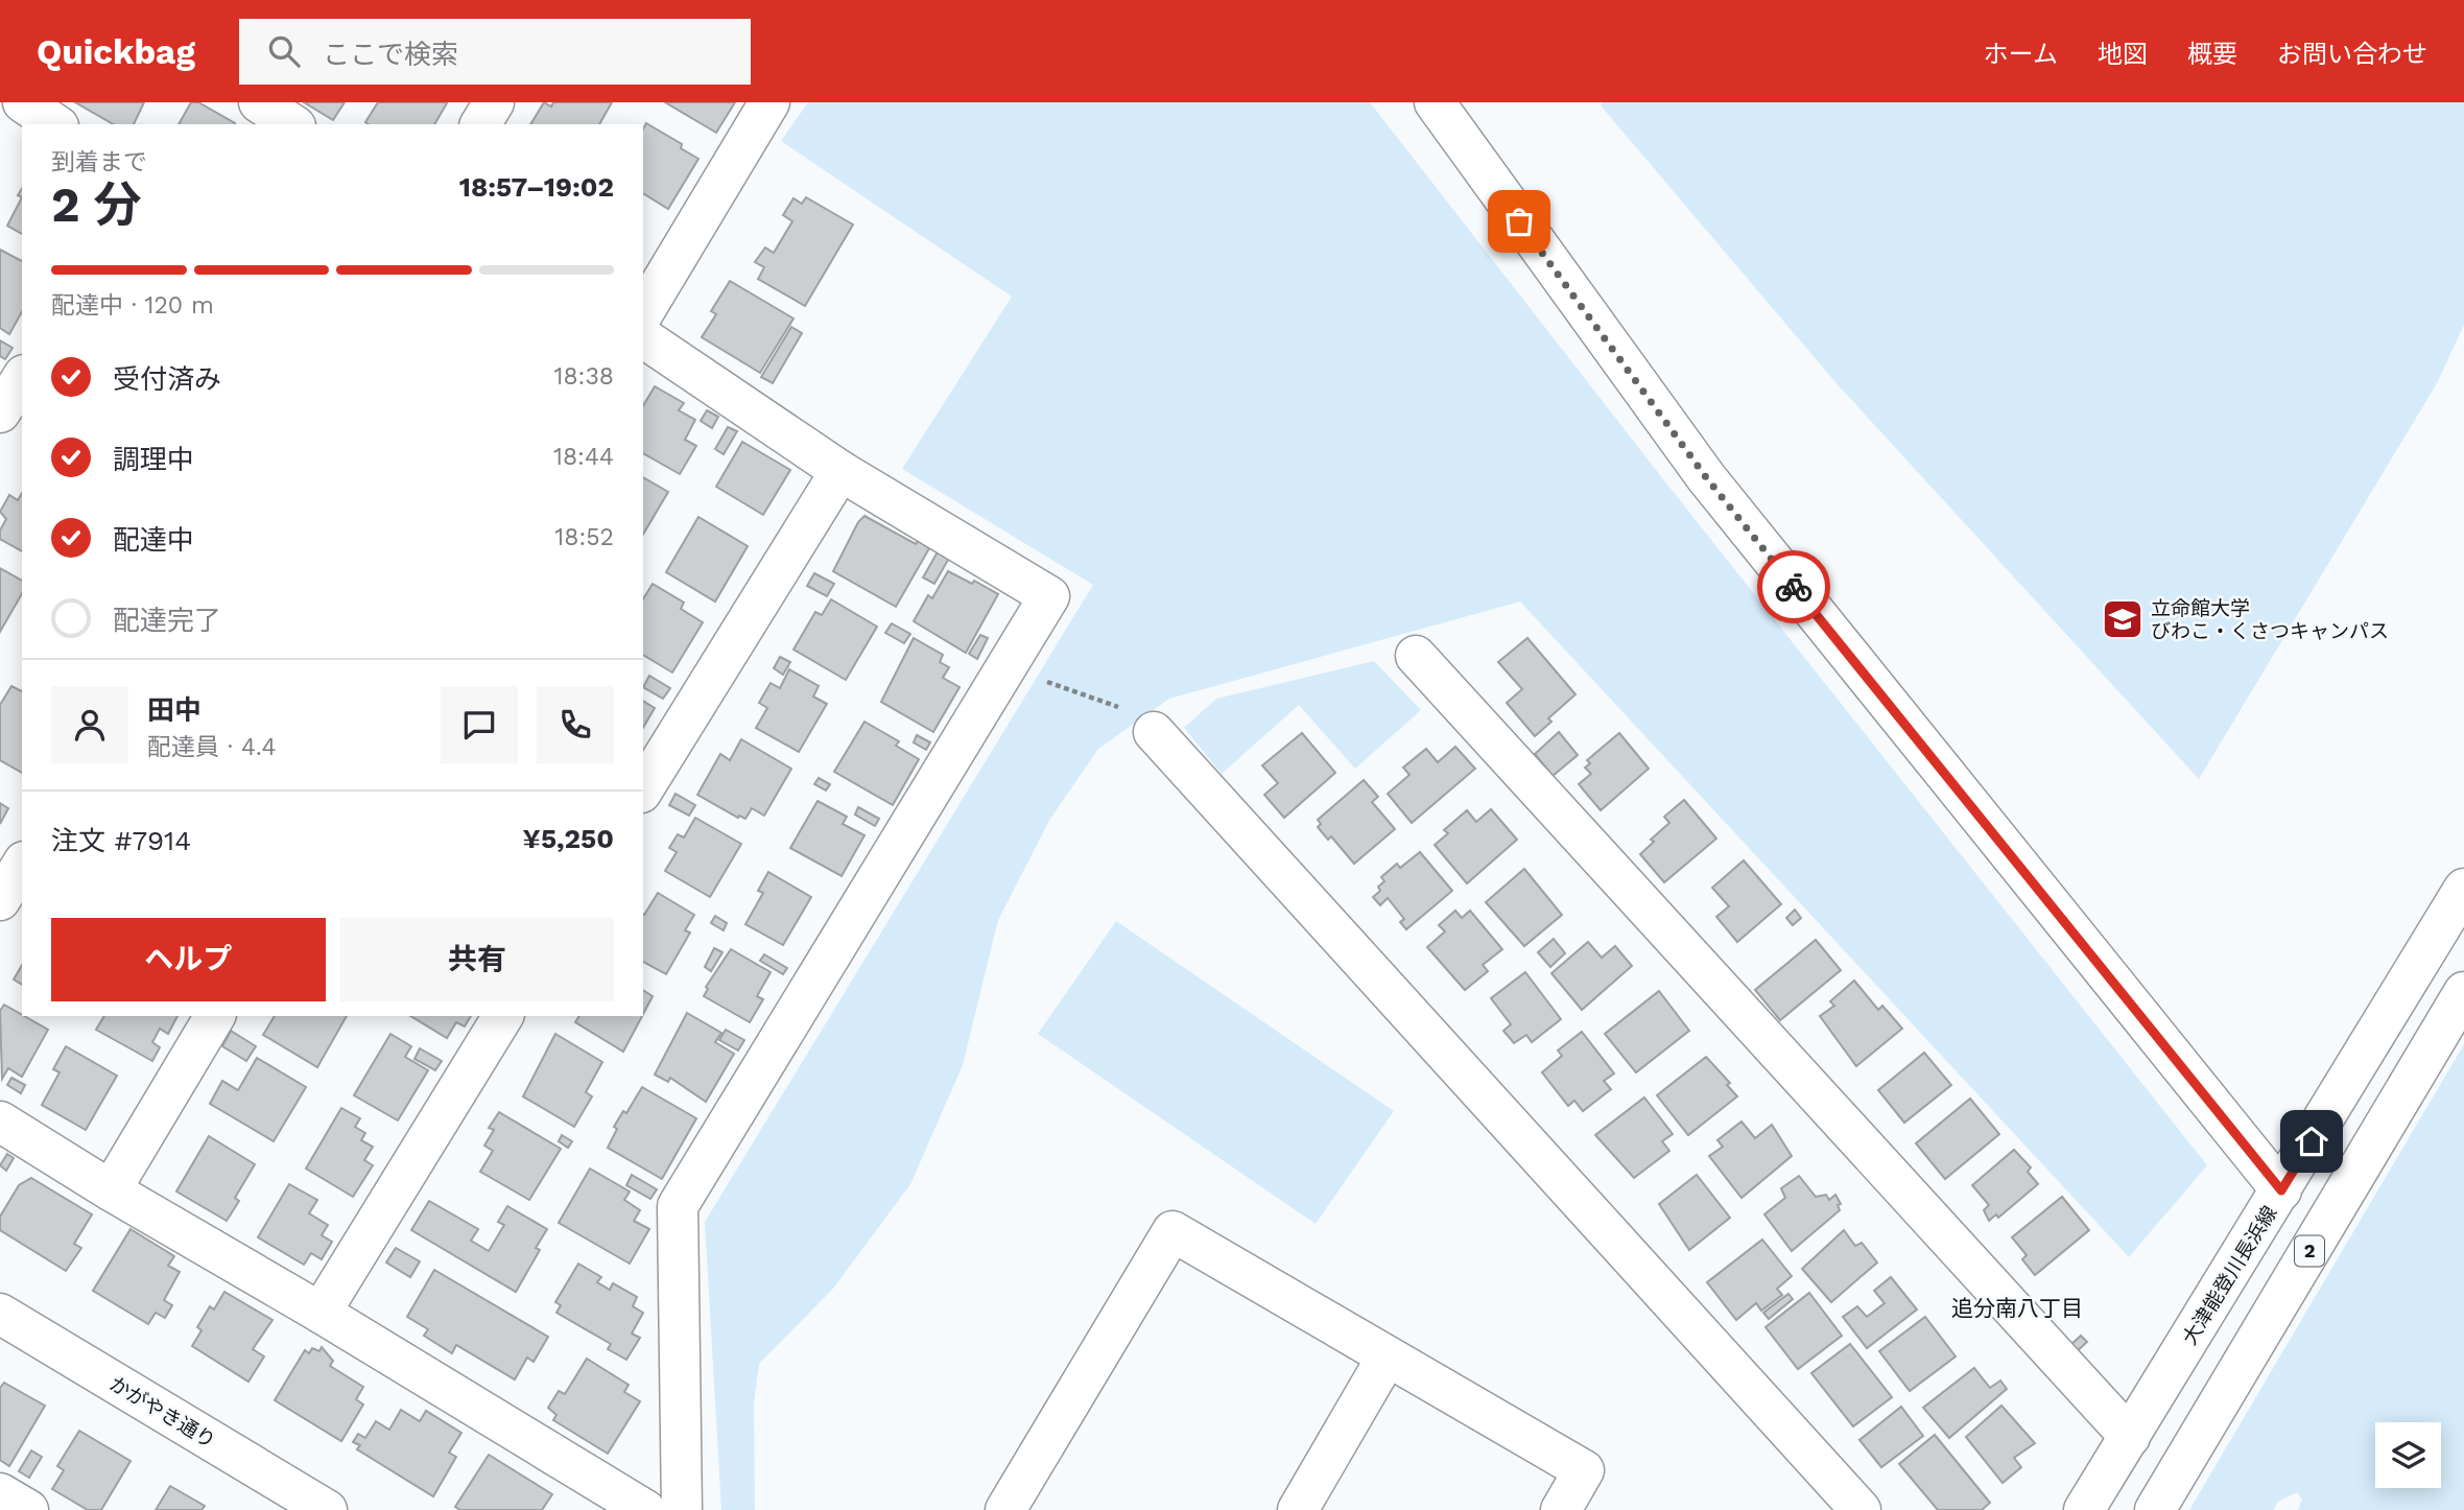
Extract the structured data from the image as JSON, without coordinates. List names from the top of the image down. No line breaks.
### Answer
{"streets":{"street":["2","大津能登川長浜線","かがやき通り"]},"districts":["追分南八丁目"],"places":{"school or university":["立命館大学 びわこ・くさつキャンパス"]},"page":{"header":"Quickbag","search":"ここで検索","nav":["ホーム","地図","概要","お問い合わせ"],"heading":["2 分","到着まで","18:57–19:02"],"panel":["田中","配達員 · 4.4","注文 #7914","¥5,250"],"bar":"配達中 · 120 m","list":[["受付済み","18:38"],["調理中","18:44"],["配達中","18:52"],"配達完了"],"buttons":["ヘルプ","共有"]}}
